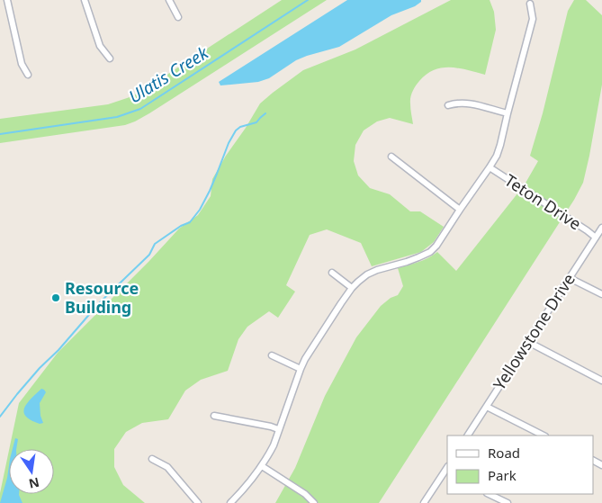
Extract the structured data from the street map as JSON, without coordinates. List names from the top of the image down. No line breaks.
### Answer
{"streets":{"street":["Teton Drive","Yellowstone Drive"]},"crossings":[["Teton Drive","Yellowstone Drive"]],"water":["Ulatis Creek"],"places":["Resource Building"],"legend":["Road","Park"],"north":"bottom"}
